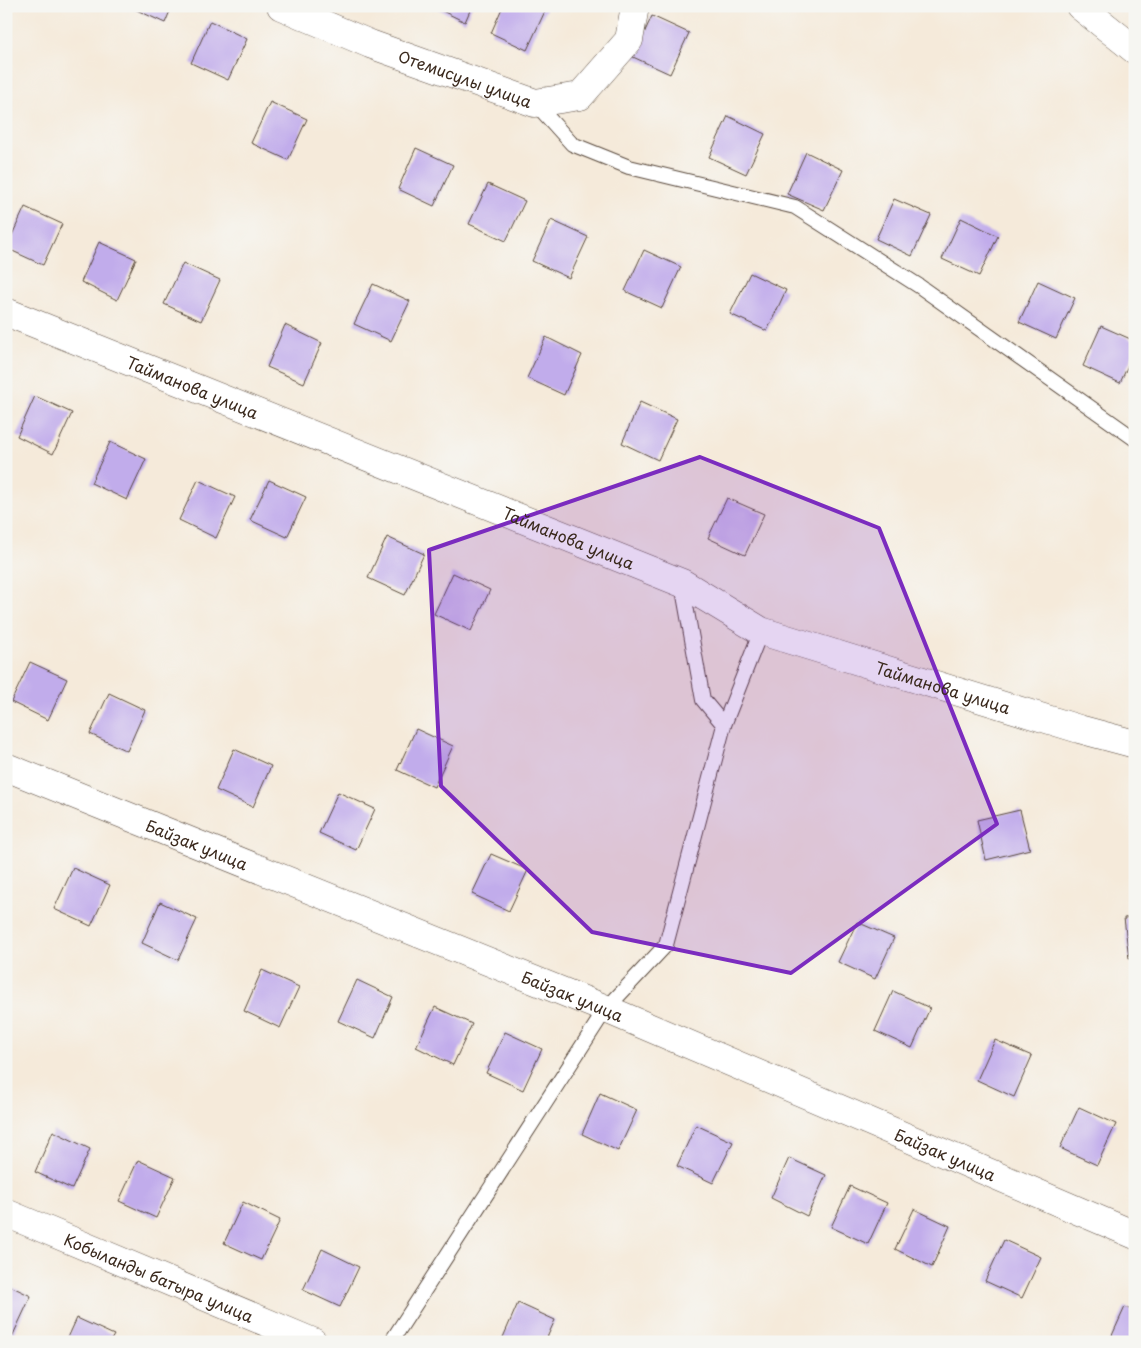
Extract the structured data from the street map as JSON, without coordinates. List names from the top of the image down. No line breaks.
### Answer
{"streets":{"street":["Отемисулы улица","Тайманова улица","Байзак улица","Кобыланды батыра улица"]}}
